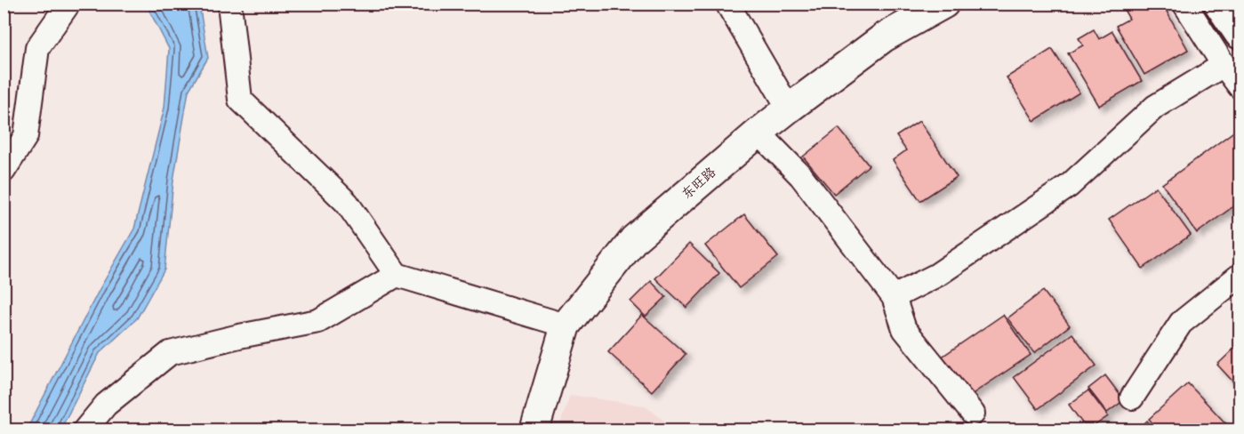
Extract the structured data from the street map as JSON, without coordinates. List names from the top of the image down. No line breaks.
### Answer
{"streets":{"street":["东旺路"]}}
